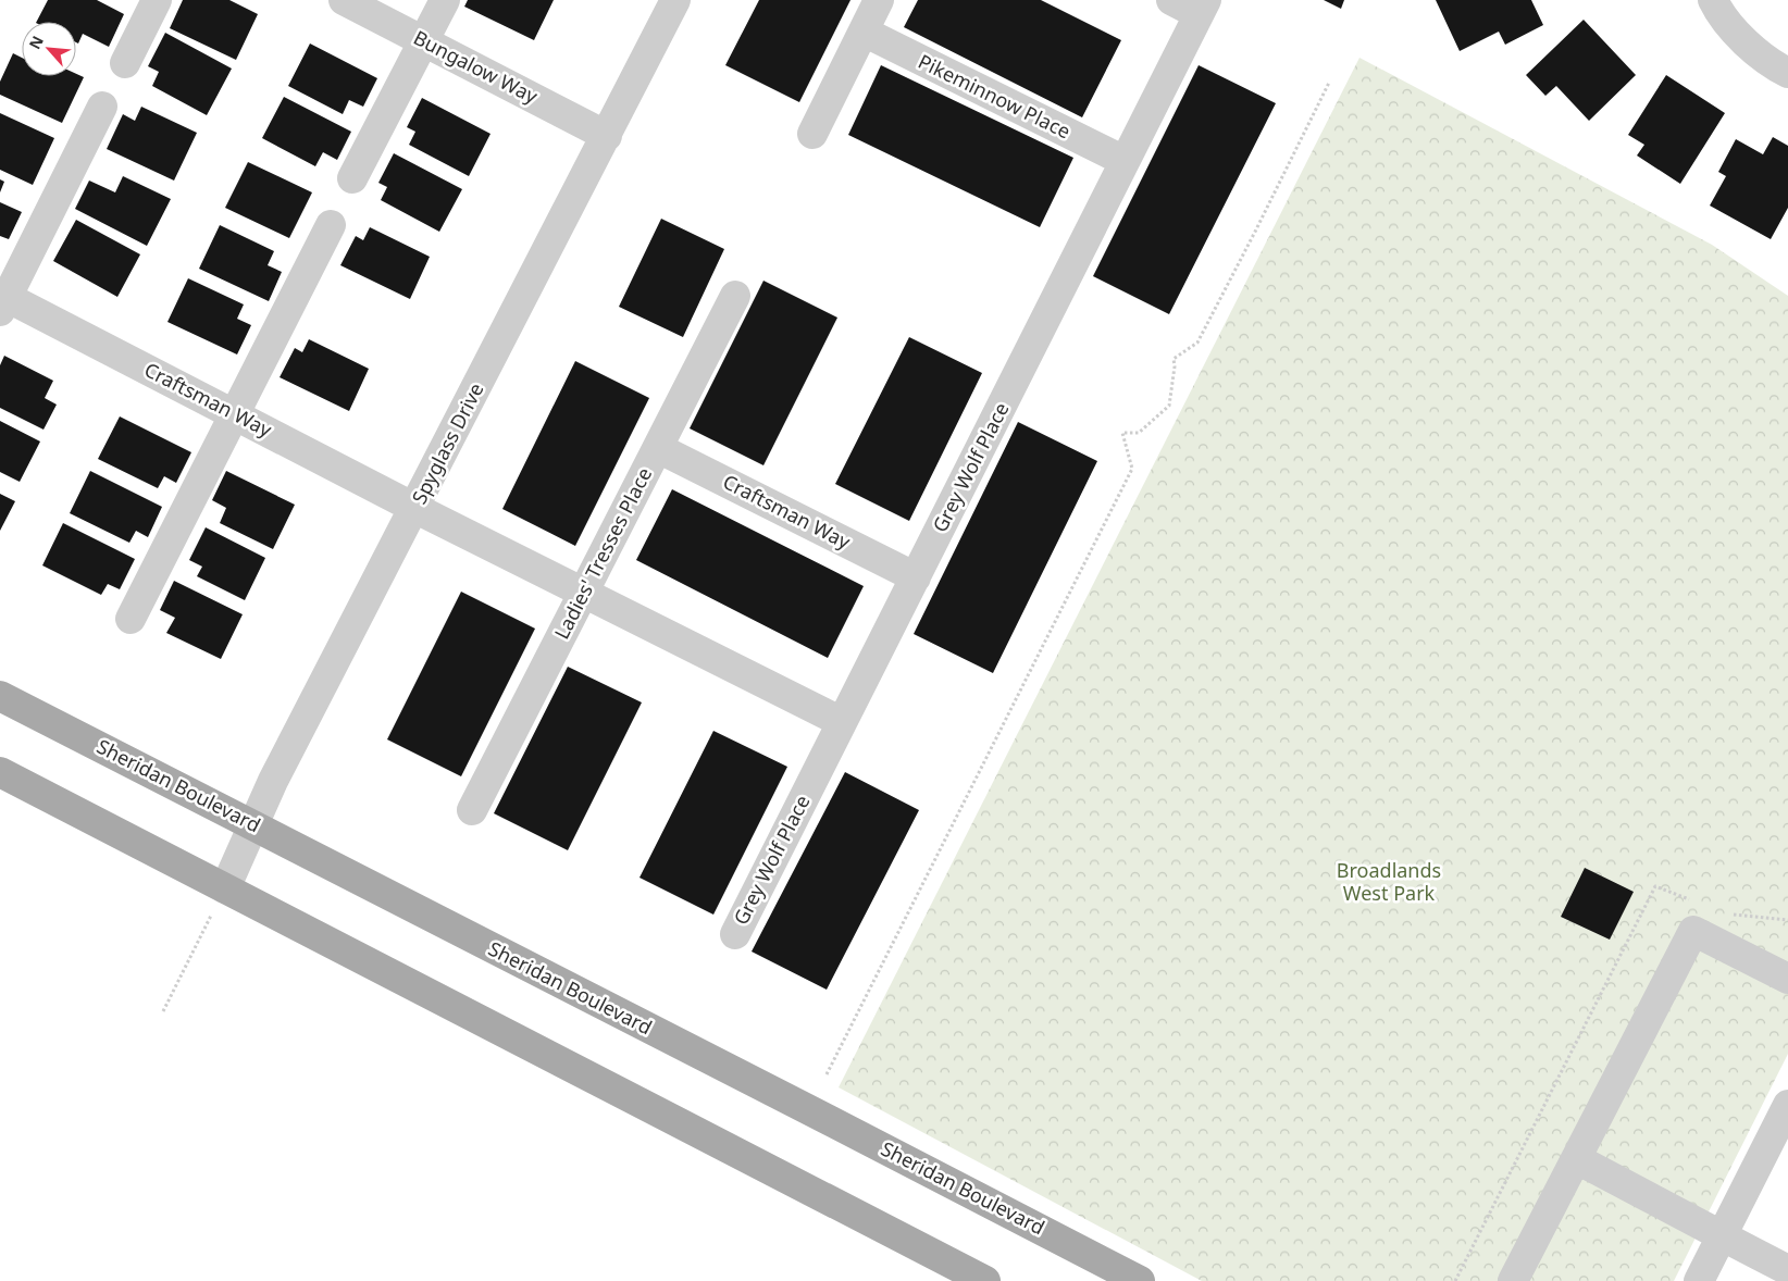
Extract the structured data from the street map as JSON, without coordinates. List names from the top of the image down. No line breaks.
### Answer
{"streets":{"main road":["Sheridan Boulevard"],"street":["Bungalow Way","Pikeminnow Place","Craftsman Way","Spyglass Drive","Grey Wolf Place","Ladies' Tresses Place"]},"crossings":[["Bungalow Way","Spyglass Drive"],["Pikeminnow Place","Grey Wolf Place"],["Craftsman Way","Spyglass Drive"],["Craftsman Way","Grey Wolf Place"],["Craftsman Way","Ladies' Tresses Place"],["Spyglass Drive","Sheridan Boulevard"]],"parks":["Broadlands West Park"],"north":"top left"}
